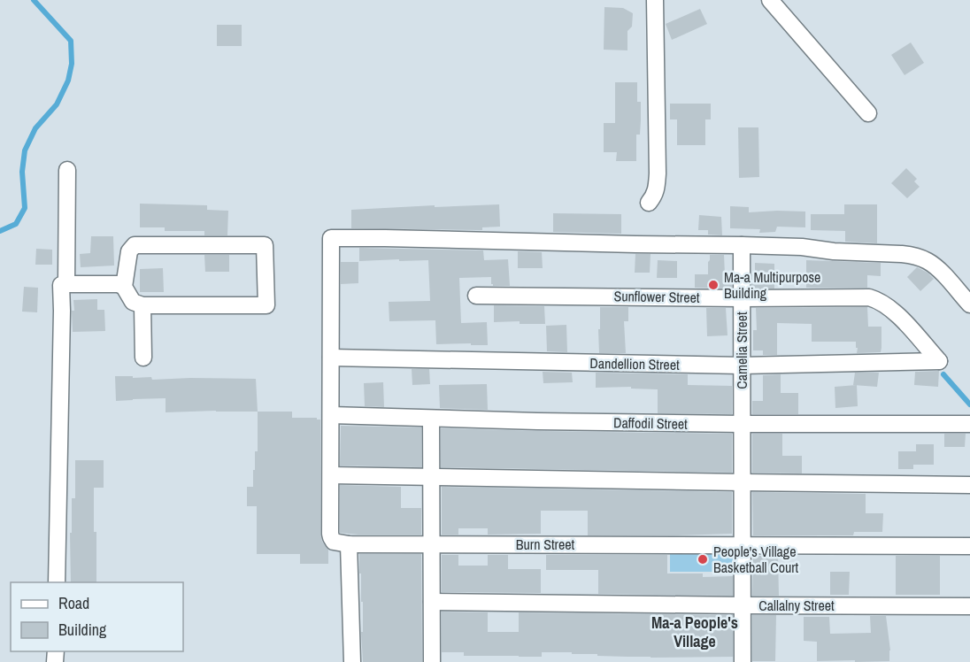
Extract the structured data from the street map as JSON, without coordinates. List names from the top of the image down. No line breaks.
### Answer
{"streets":{"street":["Sunflower Street","Camelia Street","Dandellion Street","Daffodil Street","Burn Street","Callalny Street"]},"crossings":[["Sunflower Street","Camelia Street"],["Sunflower Street","Dandellion Street"],["Camelia Street","Dandellion Street"],["Camelia Street","Daffodil Street"]],"districts":["Ma-a People's Village"],"places":["Ma-a Multipurpose Building","People's Village Basketball Court"],"legend":["Road","Building"]}
